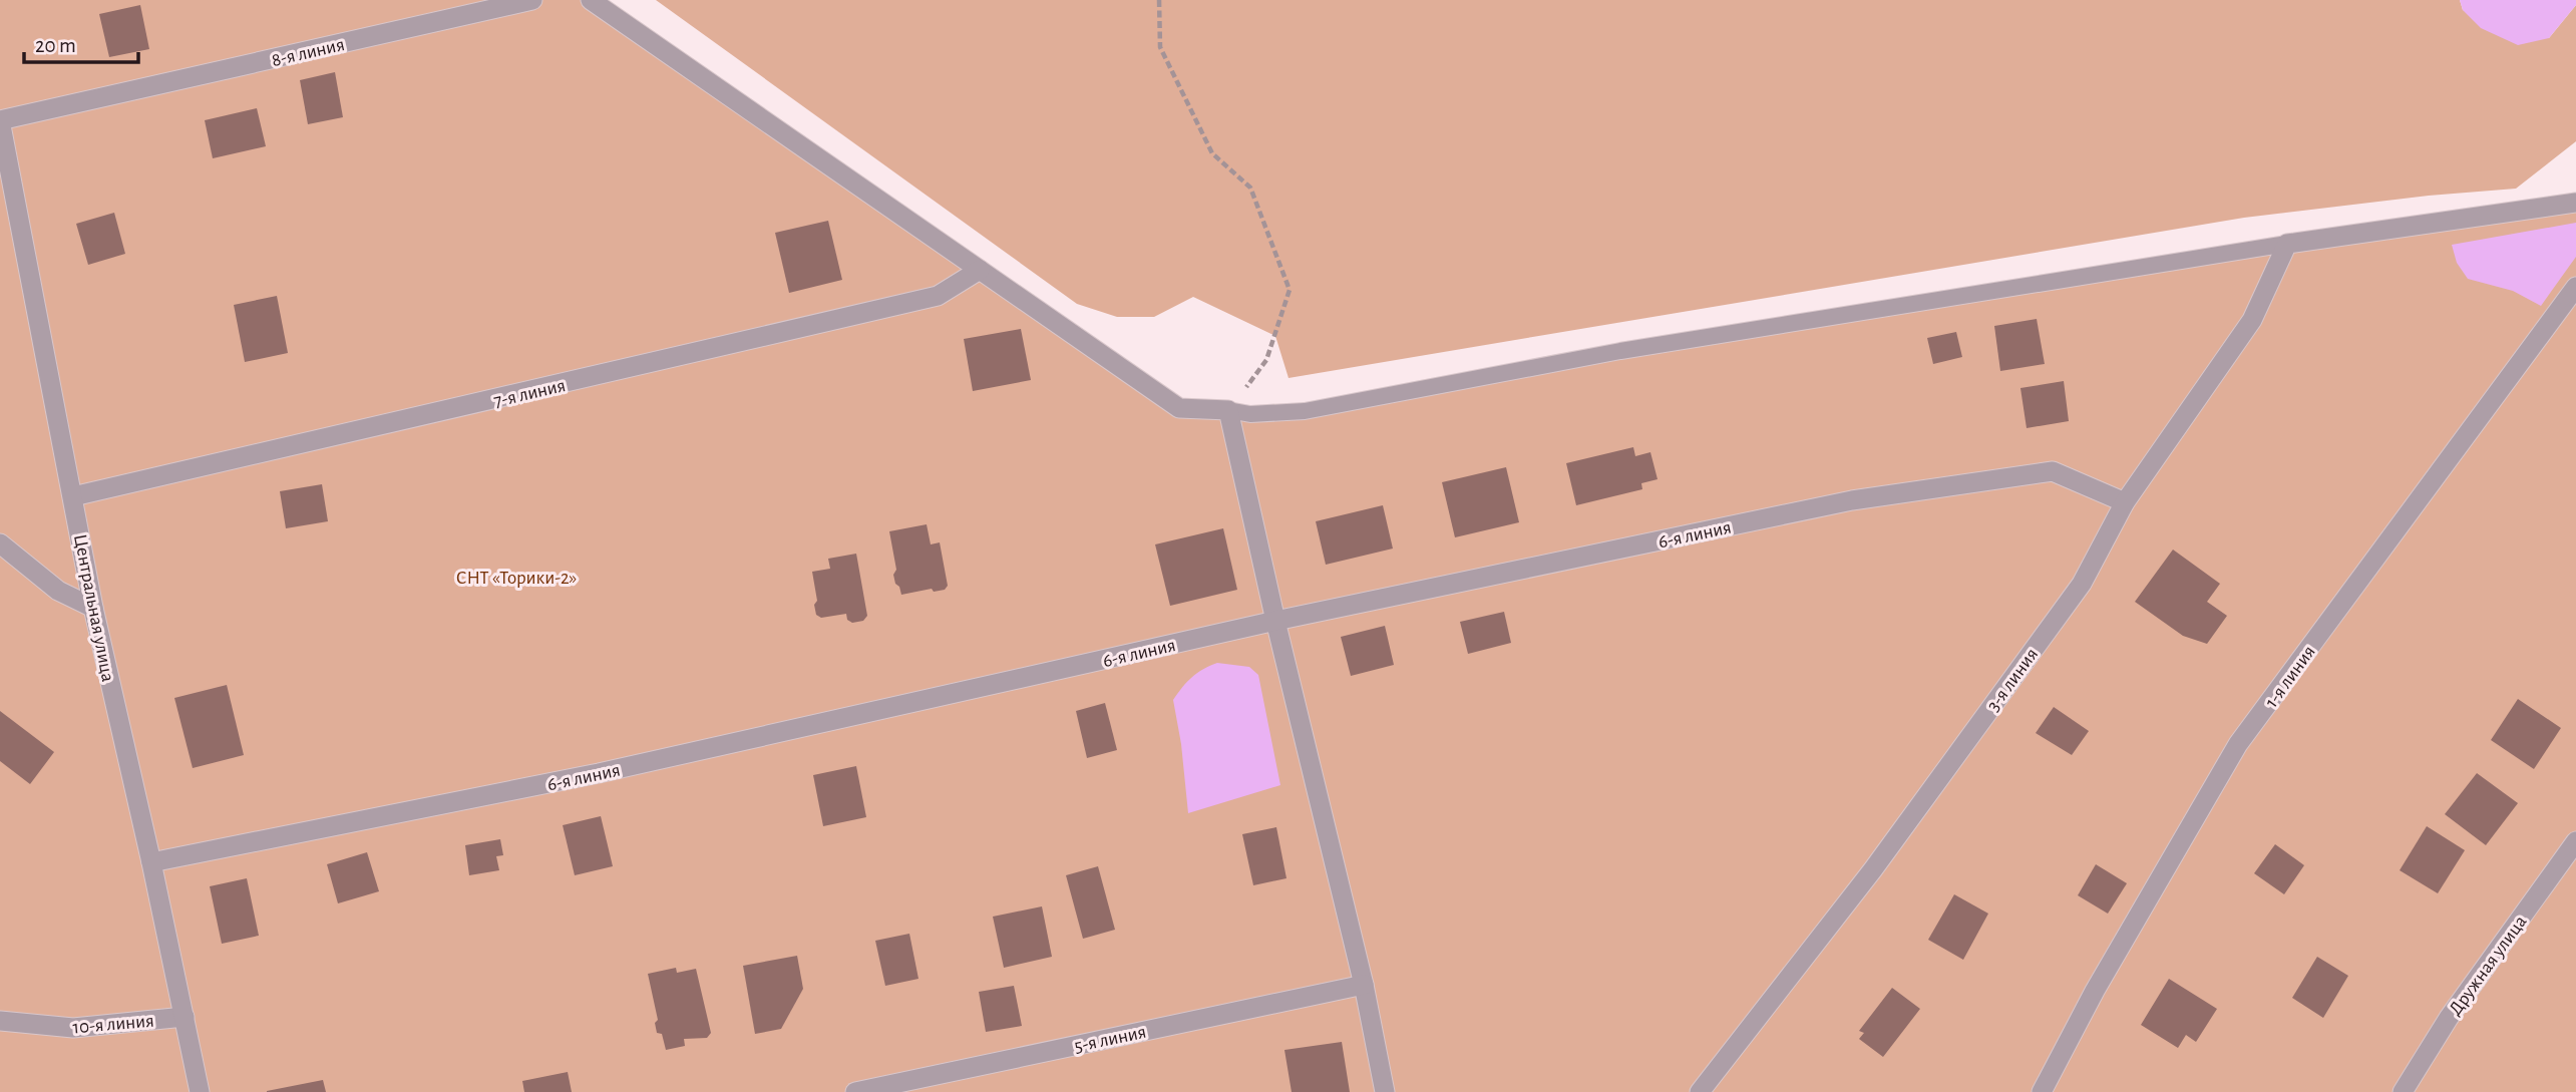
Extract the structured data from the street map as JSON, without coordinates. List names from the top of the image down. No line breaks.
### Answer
{"streets":{"street":["8-я линия","7-я линия","6-я линия","Центральная улица","1-я линия","3-я линия","Дружная улица","10-я линия","5-я линия"]},"crossings":[["8-я линия","Центральная улица"],["7-я линия","Центральная улица"],["6-я линия","Центральная улица"],["6-я линия","3-я линия"],["Центральная улица","10-я линия"]],"parks":["СНТ «Торики-2»"],"scale_bar":"20 m"}
